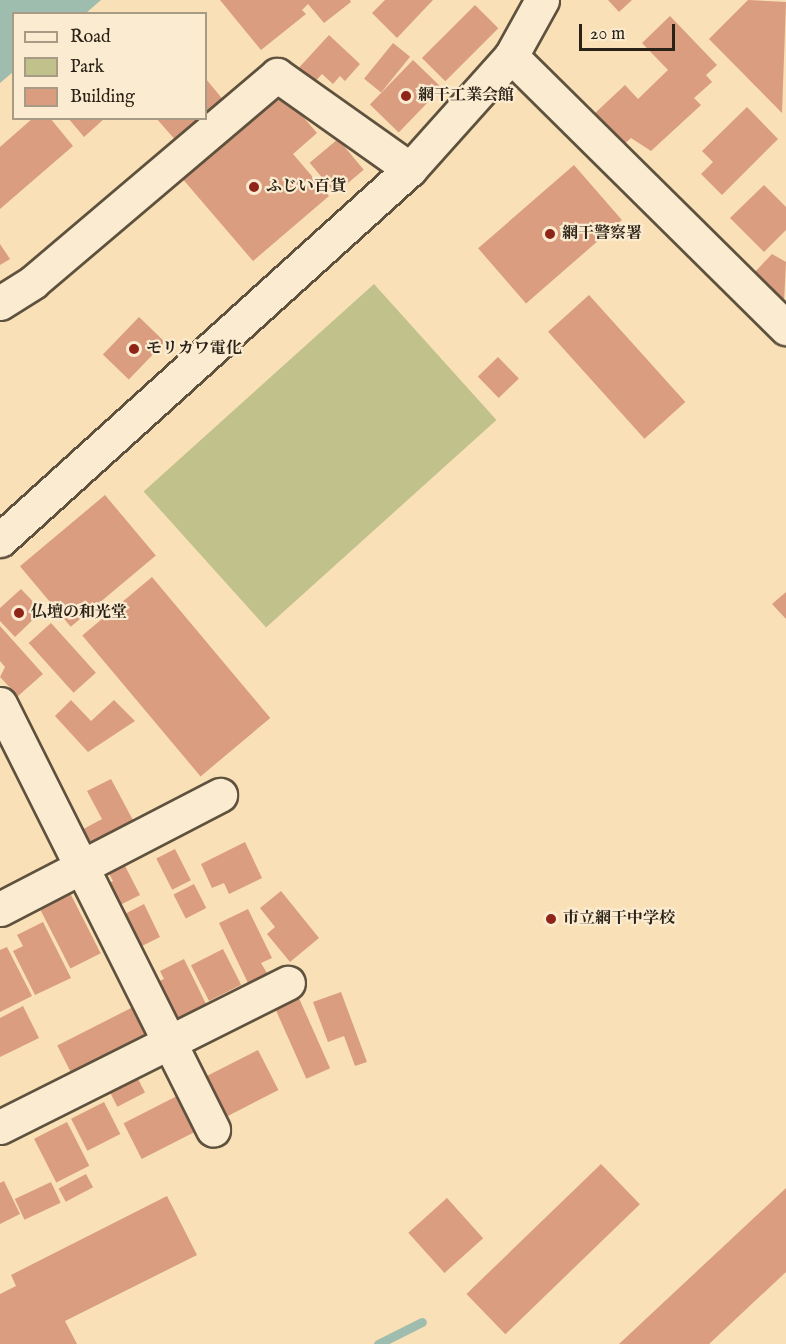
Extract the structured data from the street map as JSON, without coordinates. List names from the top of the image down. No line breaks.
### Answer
{"places":["網干工業会館","ふじい百貨","網干警察署","モリカワ電化","仏壇の和光堂","市立網干中学校"],"legend":["Road","Park","Building"],"scale_bar":"20 m"}
